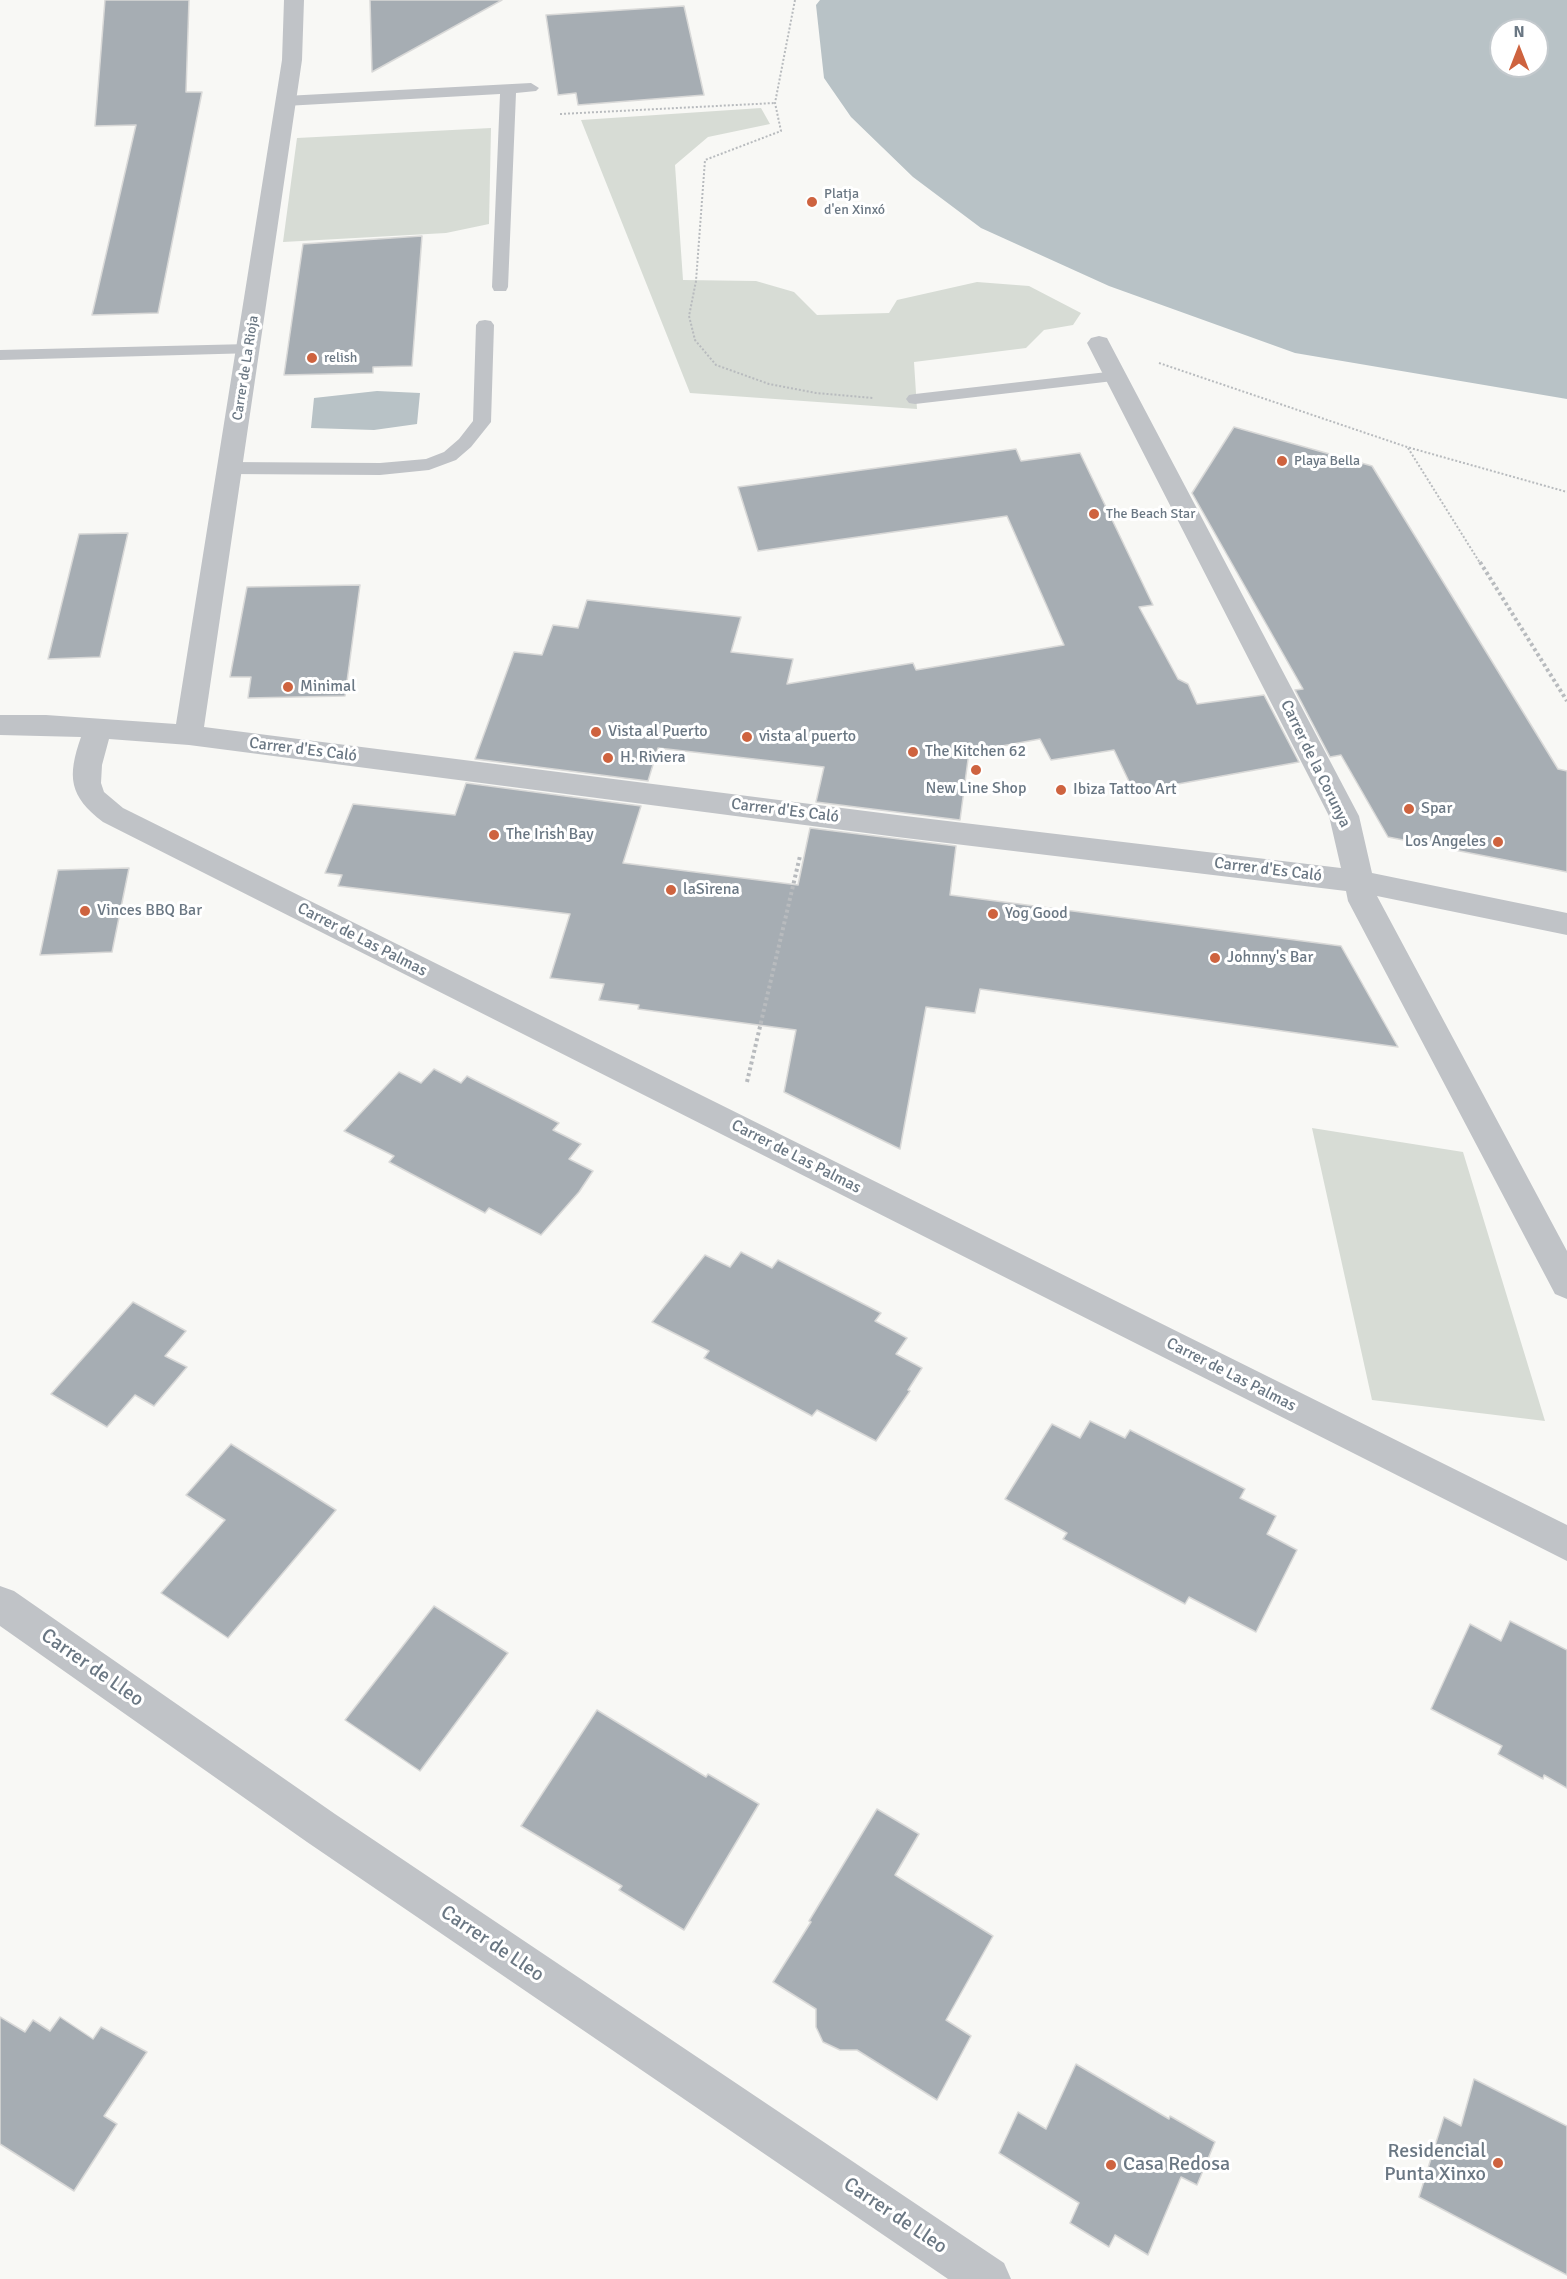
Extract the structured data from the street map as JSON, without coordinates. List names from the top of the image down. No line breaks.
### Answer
{"streets":{"street":["Carrer de La Rioja","Carrer d'Es Caló","Carrer de la Corunya","Carrer de Las Palmas","Carrer de Lleo"]},"crossings":[["Carrer de La Rioja","Carrer d'Es Caló"],["Carrer d'Es Caló","Carrer de la Corunya"],["Carrer d'Es Caló","Carrer de Las Palmas"]],"places":["Platja d'en Xinxó","relish","Playa Bella","The Beach Star","Minimal","Vista al Puerto","vista al puerto","The Kitchen 62","H. Riviera","New Line Shop","Ibiza Tattoo Art","Spar","The Irish Bay","Los Angeles","laSirena","Vinces BBQ Bar","Yog Good","Johnny's Bar","Residencial Punta Xinxo","Casa Redosa"],"north":"top"}
